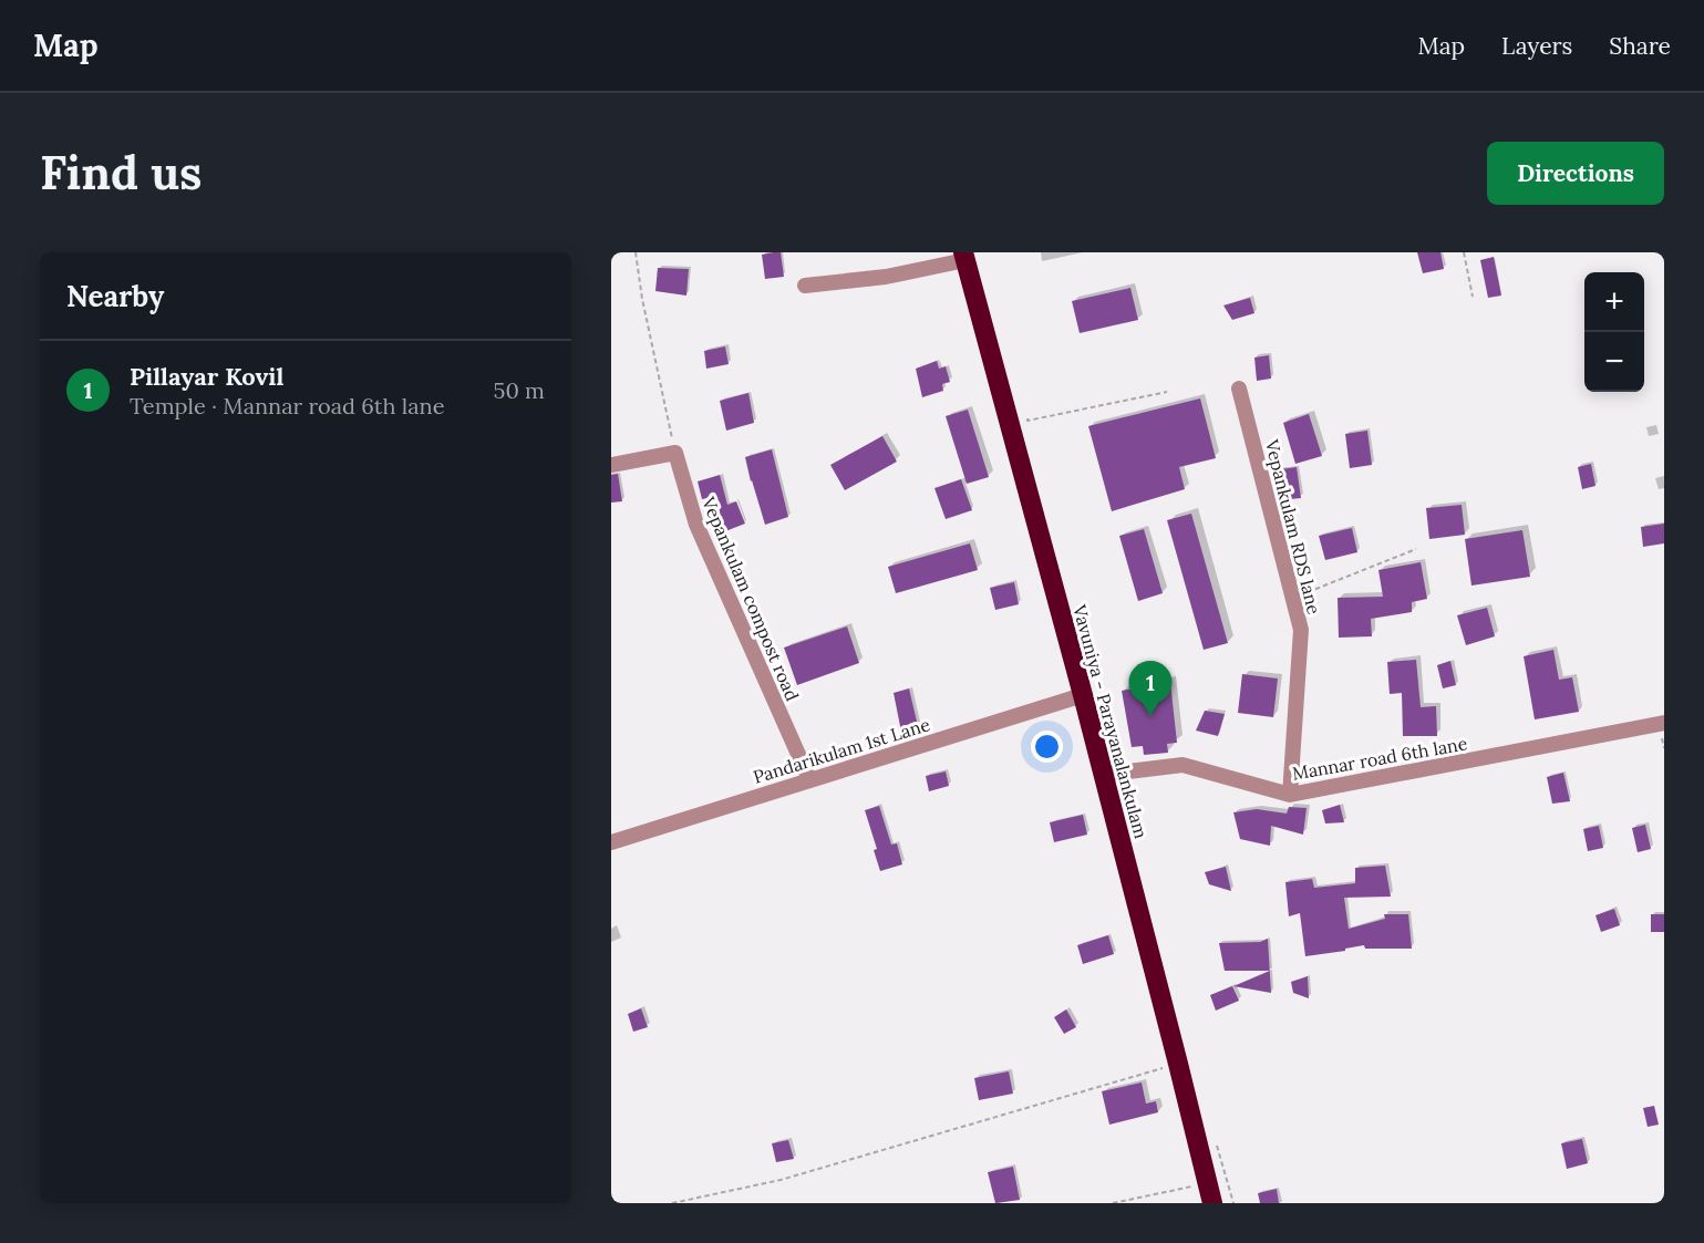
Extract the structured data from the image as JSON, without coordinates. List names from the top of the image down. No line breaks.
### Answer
{"streets":{"highway":["Vavuniya - Parayanalankulam"],"street":["Vepankulam RDS lane","Vepankulam compost road","Pandarikulam 1st Lane","Mannar road 6th lane"]},"crossings":[["Vepankulam RDS lane","Mannar road 6th lane"],["Vepankulam compost road","Pandarikulam 1st Lane"],["Vavuniya - Parayanalankulam","Pandarikulam 1st Lane"],["Vavuniya - Parayanalankulam","Mannar road 6th lane"]],"page":{"header":"Map","nav":["Map","Layers","Share"],"buttons":"Directions","title":"Find us","heading":"Nearby","map_buttons":["+","−"],"list":[{"mark":"1","name":"Pillayar Kovil","note":"Temple · Mannar road 6th lane","value":"50 m"}],"pins":"1"}}
